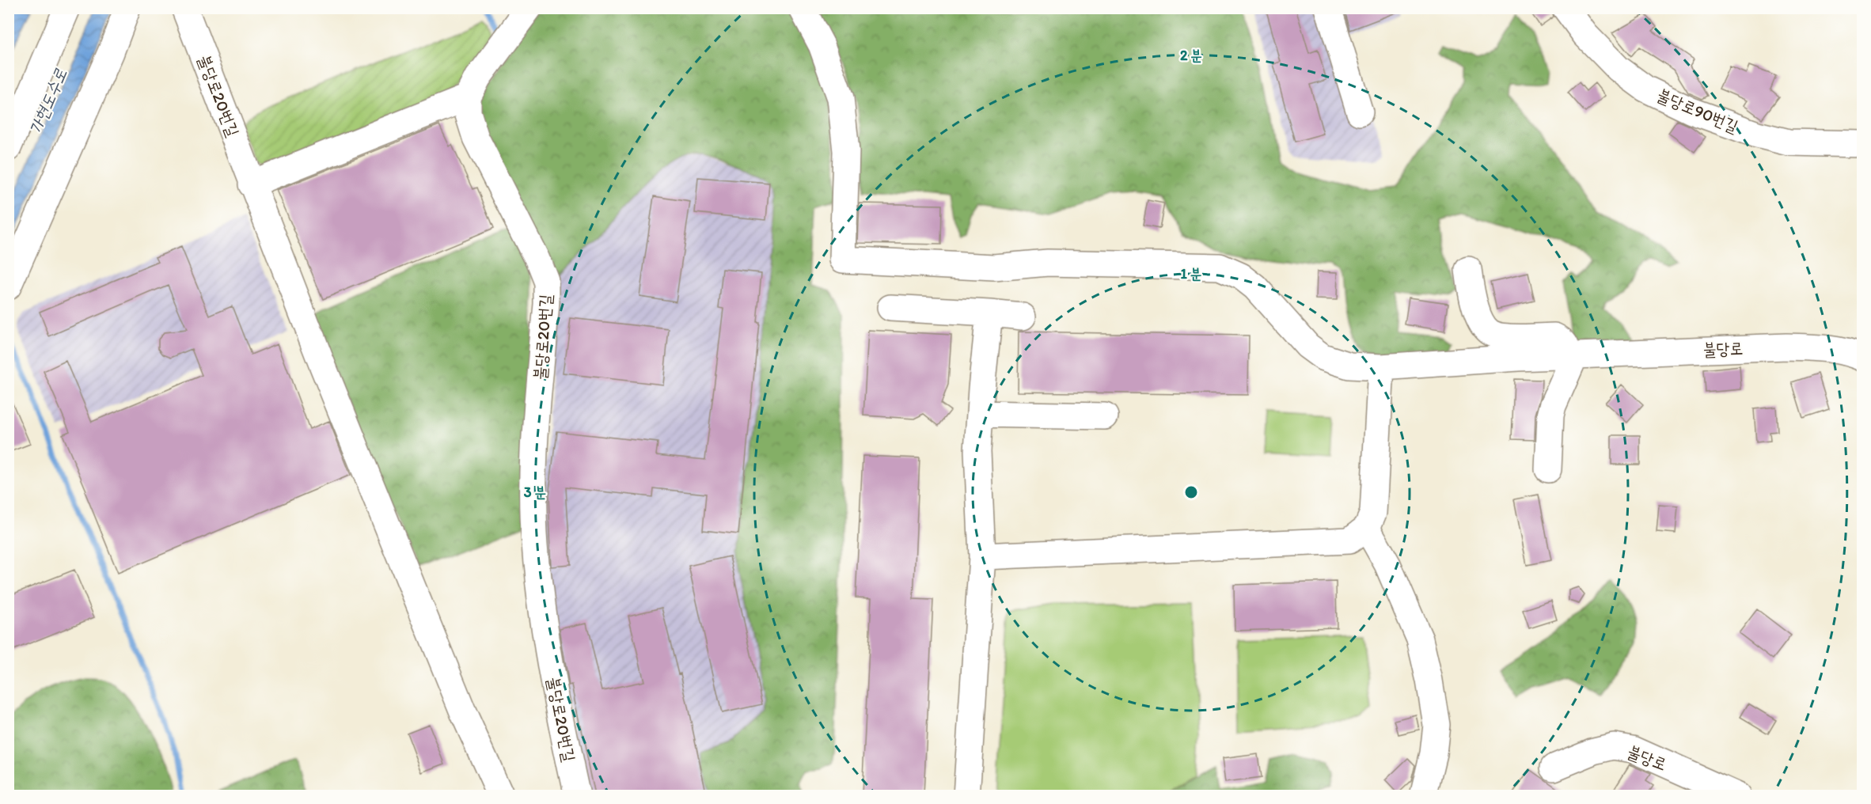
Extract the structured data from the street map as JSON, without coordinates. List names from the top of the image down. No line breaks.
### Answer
{"streets":{"street":["불당로20번길","불당로90번길","불당로"]},"water":["가현도수로"],"rings":["2 분","1 분","3 분"]}
